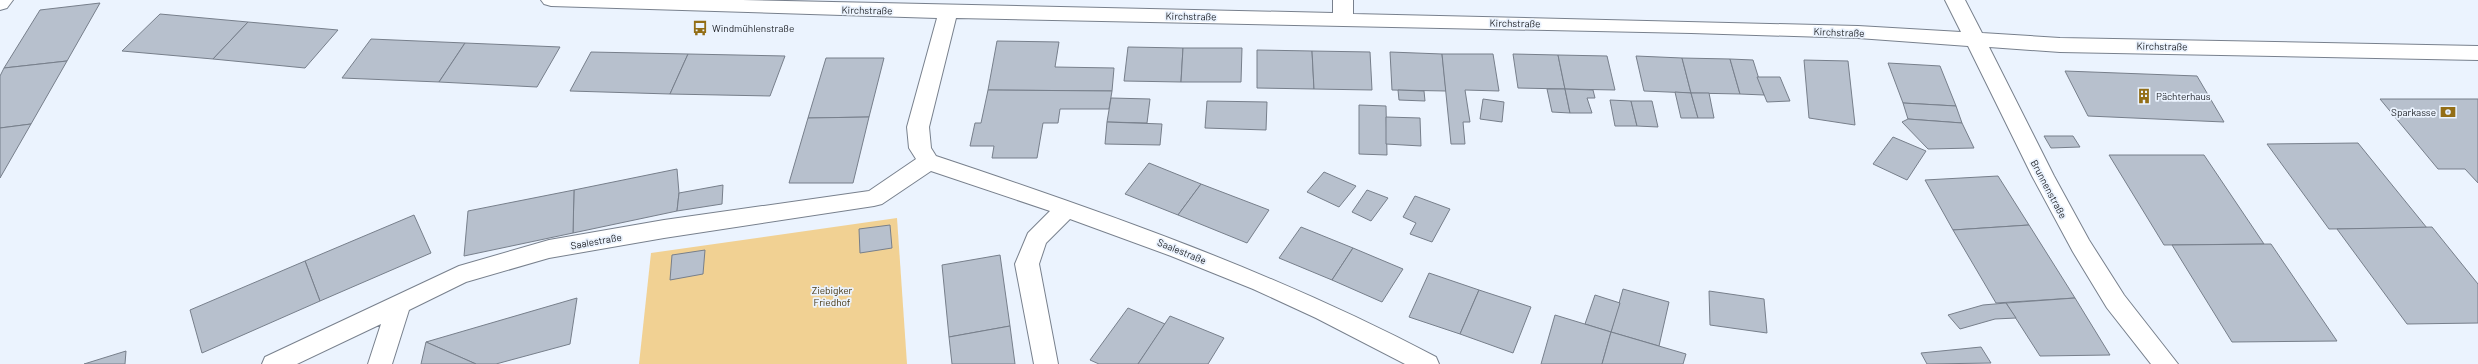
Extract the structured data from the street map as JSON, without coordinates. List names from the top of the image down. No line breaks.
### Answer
{"streets":{"street":["Kirchstraße","Brunnenstraße","Saalestraße"]},"crossings":[["Kirchstraße","Brunnenstraße"]],"parks":["Ziebigker Friedhof"],"places":{"bus stop":["Windmühlenstraße"],"building":["Pächterhaus"],"bank":["Sparkasse"]}}
